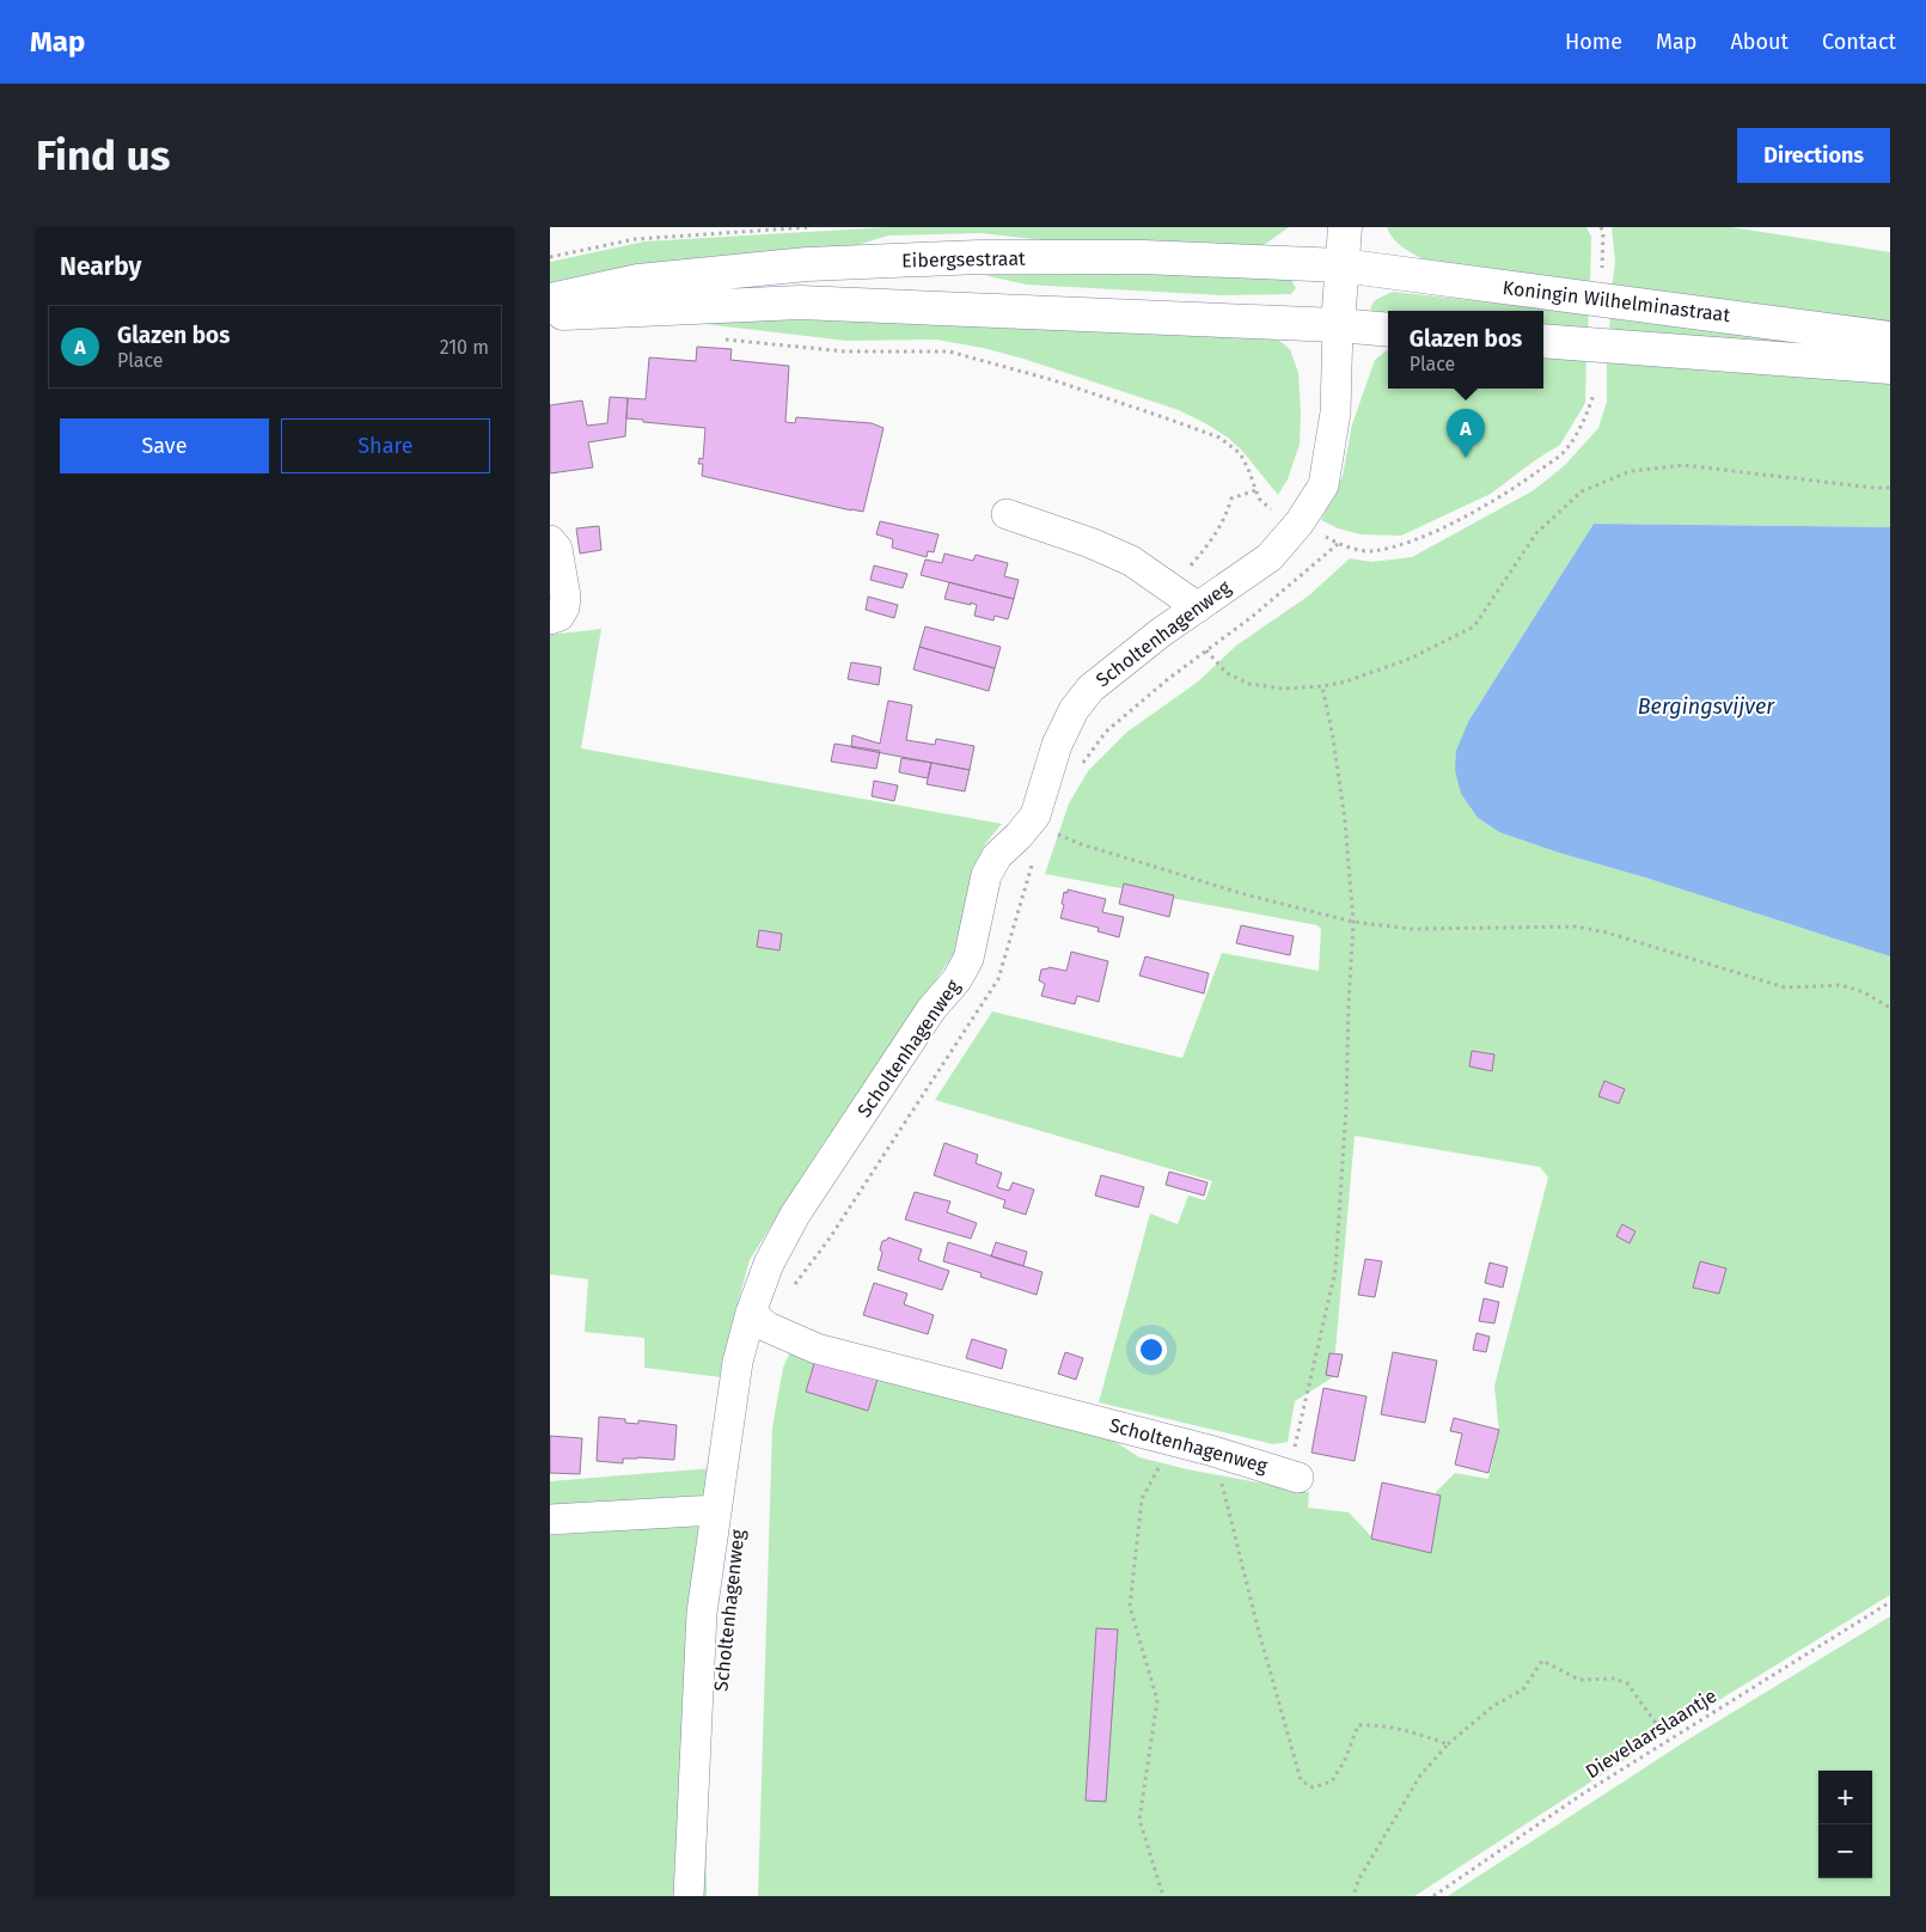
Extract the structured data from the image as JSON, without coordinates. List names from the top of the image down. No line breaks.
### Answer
{"streets":{"main road":["Eibergsestraat","Koningin Wilhelminastraat"],"street":["Scholtenhagenweg"],"path":["Dievelaarslaantje"]},"crossings":[["Eibergsestraat","Koningin Wilhelminastraat"]],"water":["Bergingsvijver"],"page":{"header":"Map","nav":["Home","Map","About","Contact"],"buttons":["Directions",["Save","Share"]],"title":"Find us","heading":"Nearby","list":[{"mark":"A","name":"Glazen bos","note":"Place","value":"210 m"}],"popup":["Glazen bos","Place"],"pins":"A","map_buttons":["+","−"]}}
